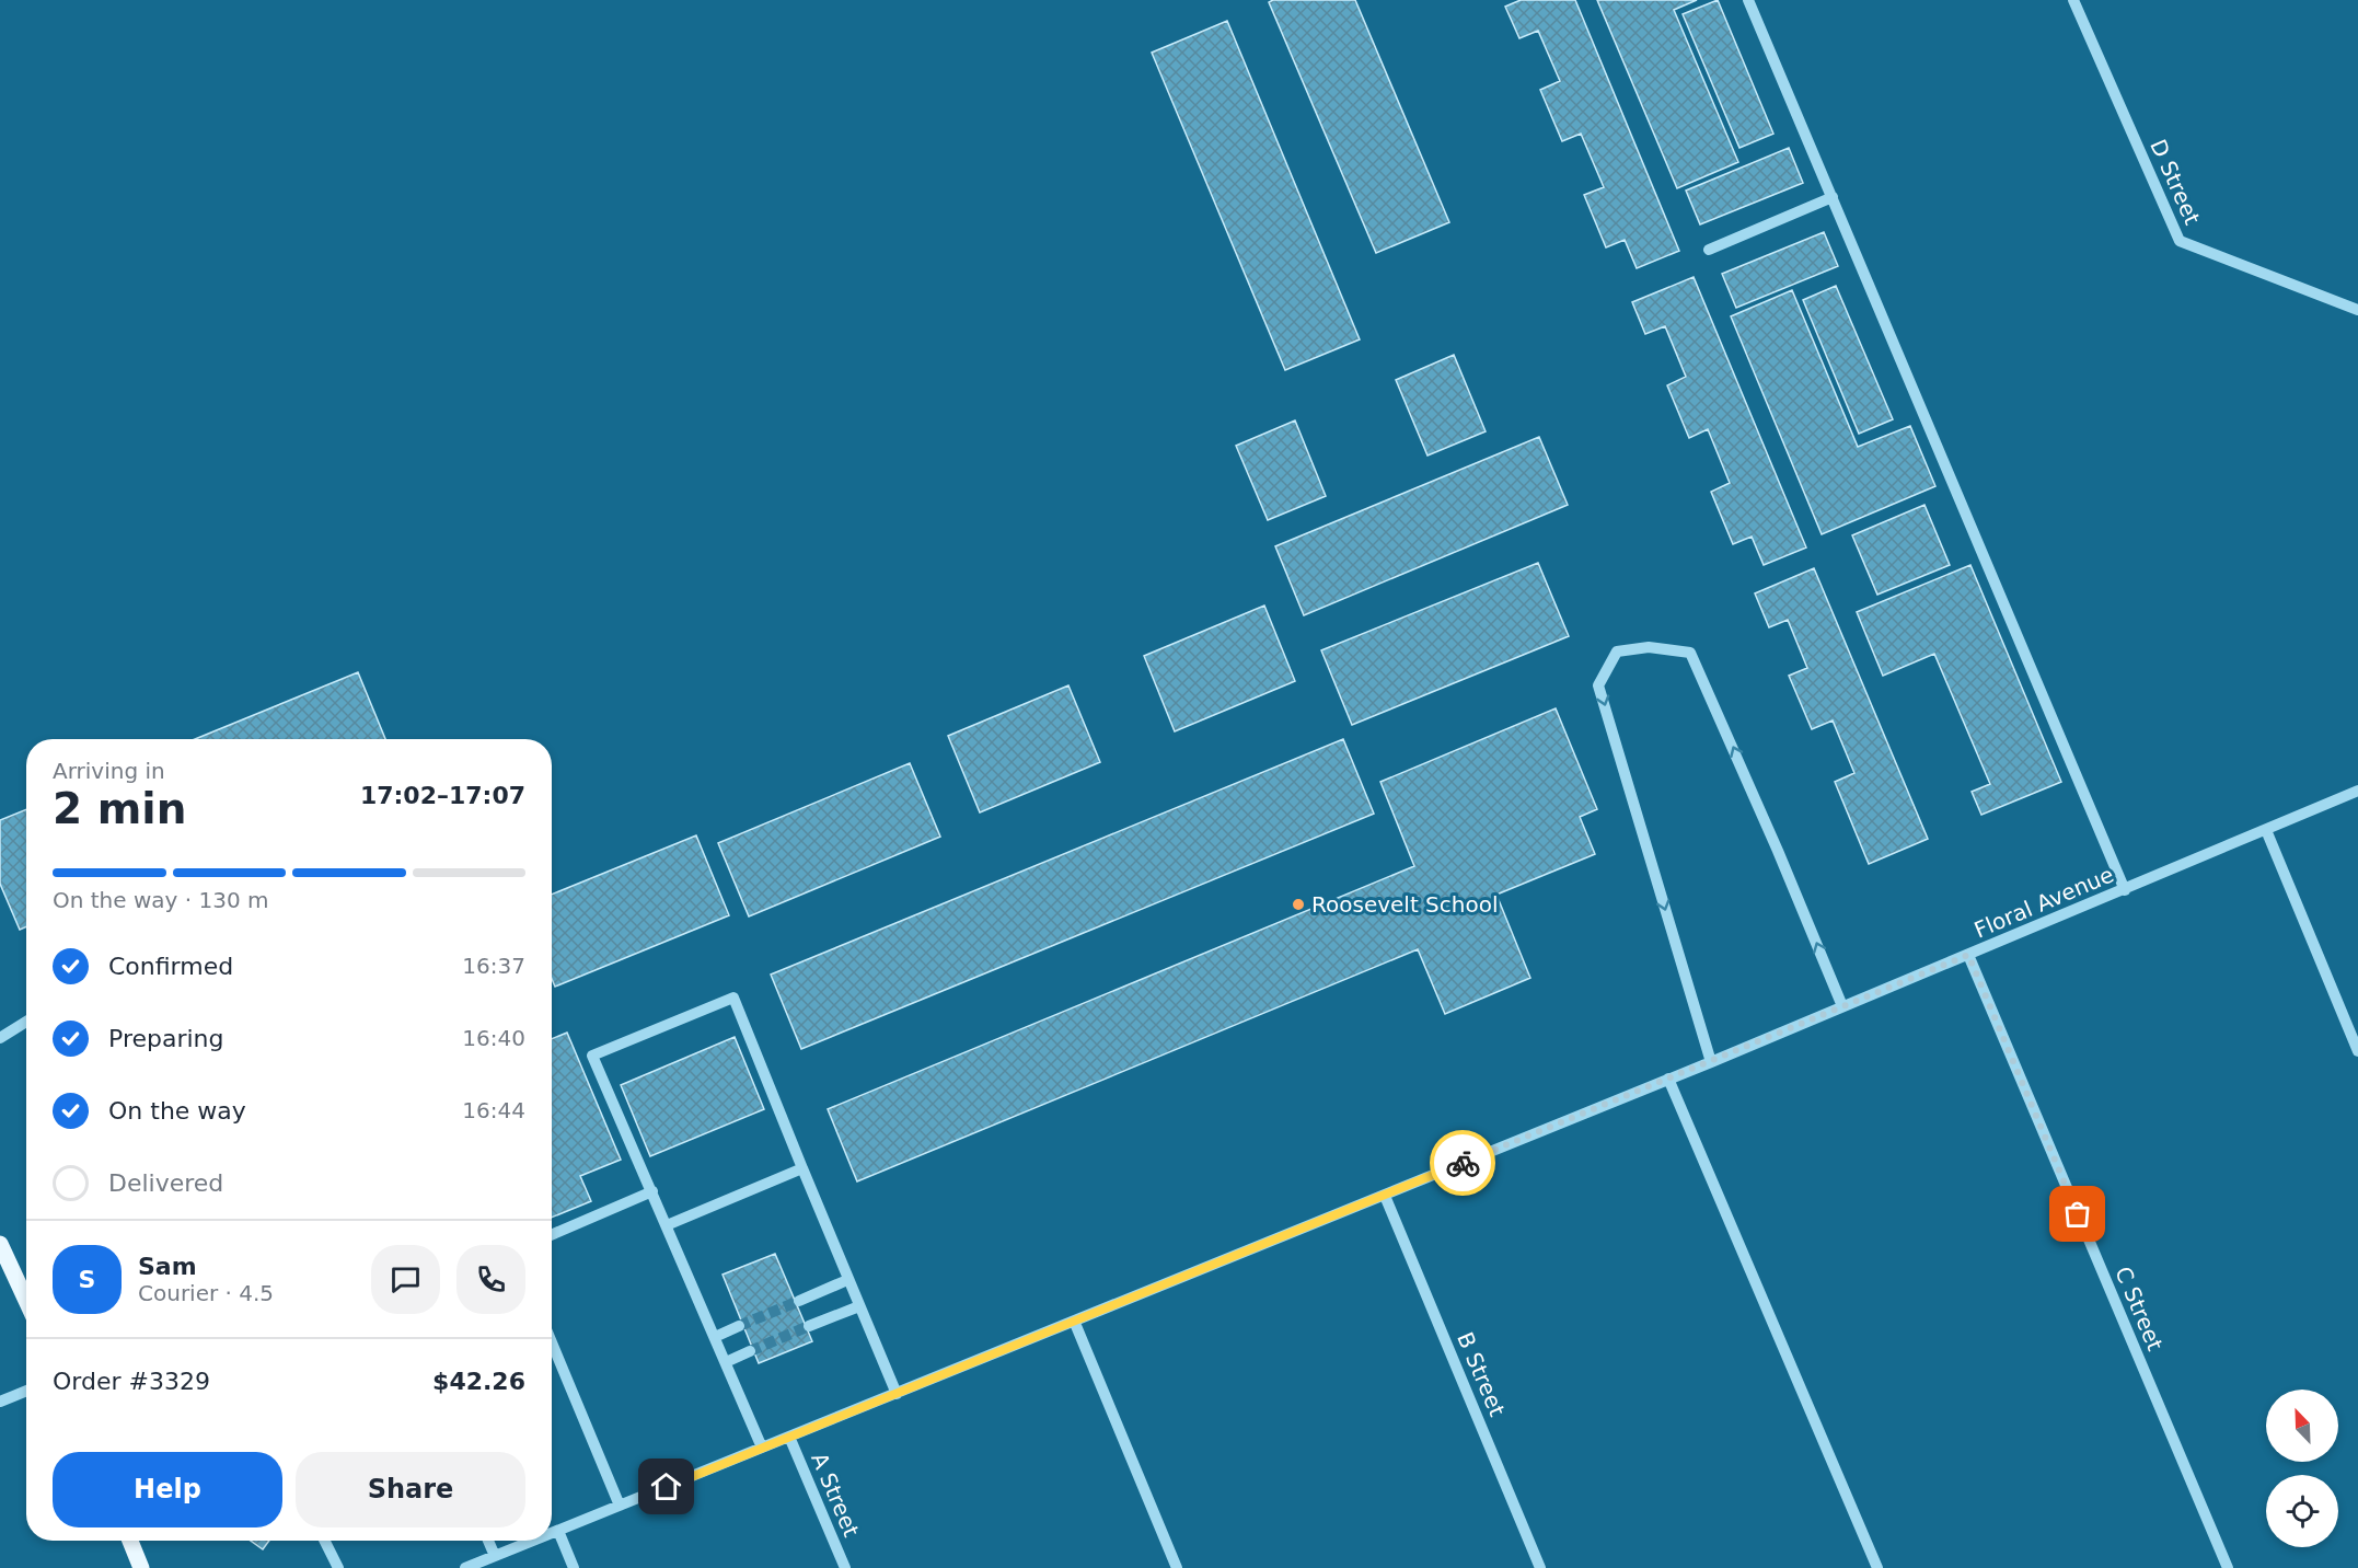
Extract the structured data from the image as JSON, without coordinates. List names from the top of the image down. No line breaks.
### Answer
{"streets":{"street":["D Street","Floral Avenue","C Street","B Street","A Street"]},"crossings":[["Floral Avenue","C Street"],["Floral Avenue","B Street"],["Floral Avenue","A Street"]],"places":["Roosevelt School"],"north":"top left","page":{"heading":["2 min","Arriving in","17:02–17:07"],"panel":["Sam","Courier · 4.5","Order #3329","$42.26"],"bar":"On the way · 130 m","list":[["Confirmed","16:37"],["Preparing","16:40"],["On the way","16:44"],"Delivered"],"round":"S","buttons":["Help","Share"]}}
